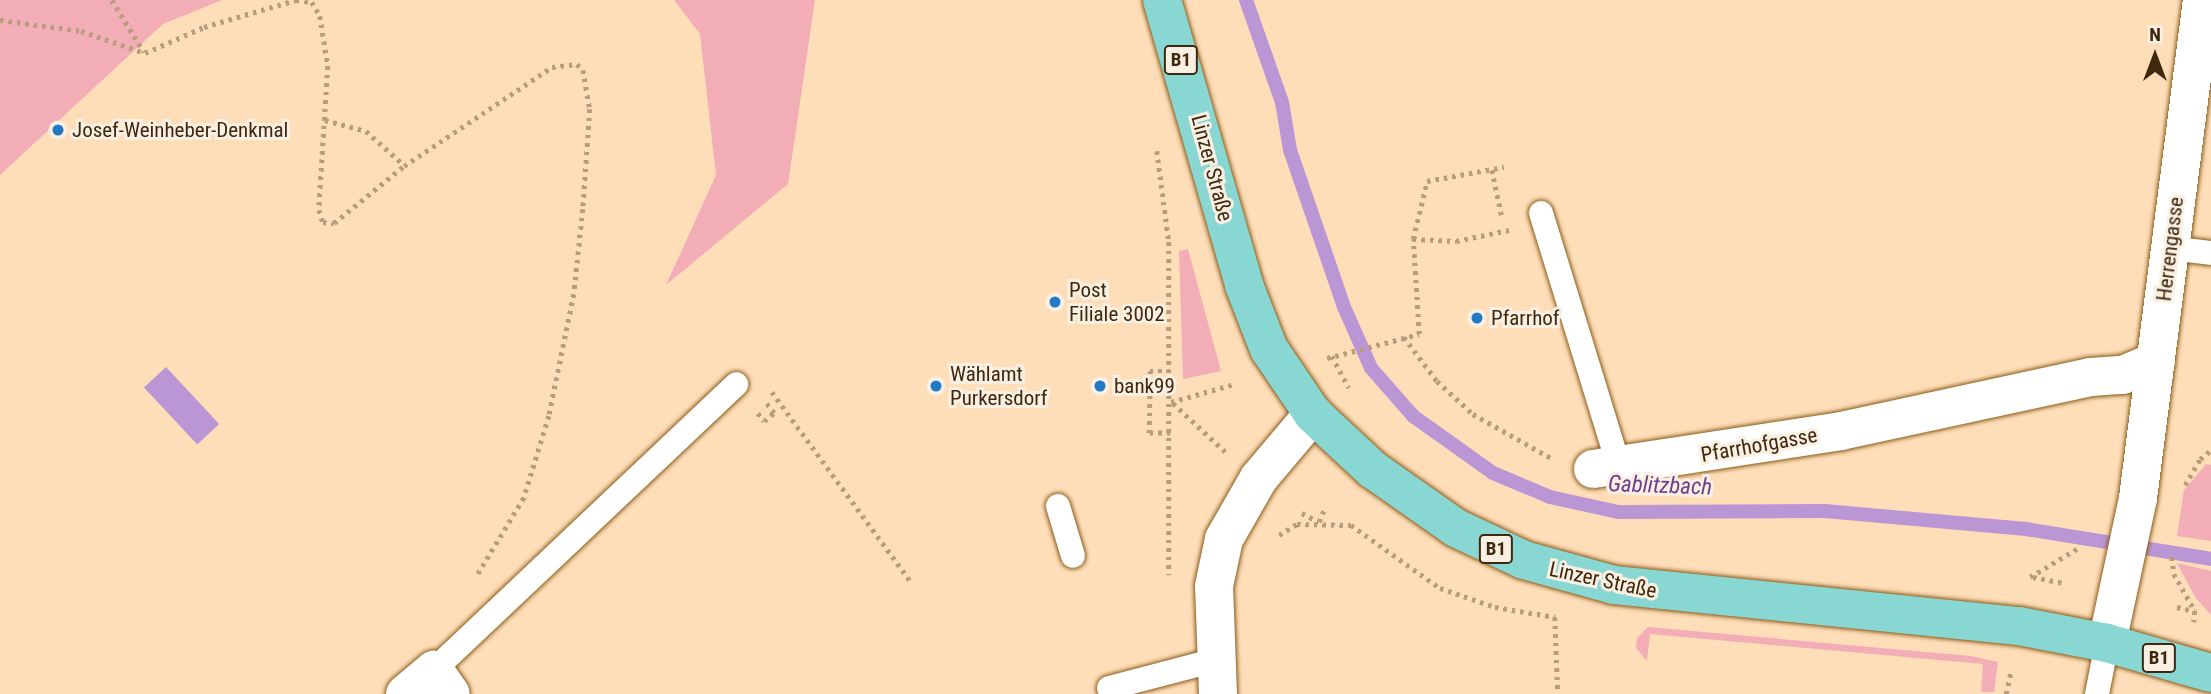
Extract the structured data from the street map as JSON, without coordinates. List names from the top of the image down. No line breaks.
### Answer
{"streets":{"main road":["B1","Linzer Straße"],"street":["Herrengasse","Pfarrhofgasse"]},"crossings":[["Linzer Straße","Herrengasse"],["Herrengasse","Pfarrhofgasse"]],"water":["Gablitzbach"],"places":["Josef-Weinheber-Denkmal","Post Filiale 3002","Pfarrhof","Wählamt Purkersdorf","bank99"],"north":"top"}
